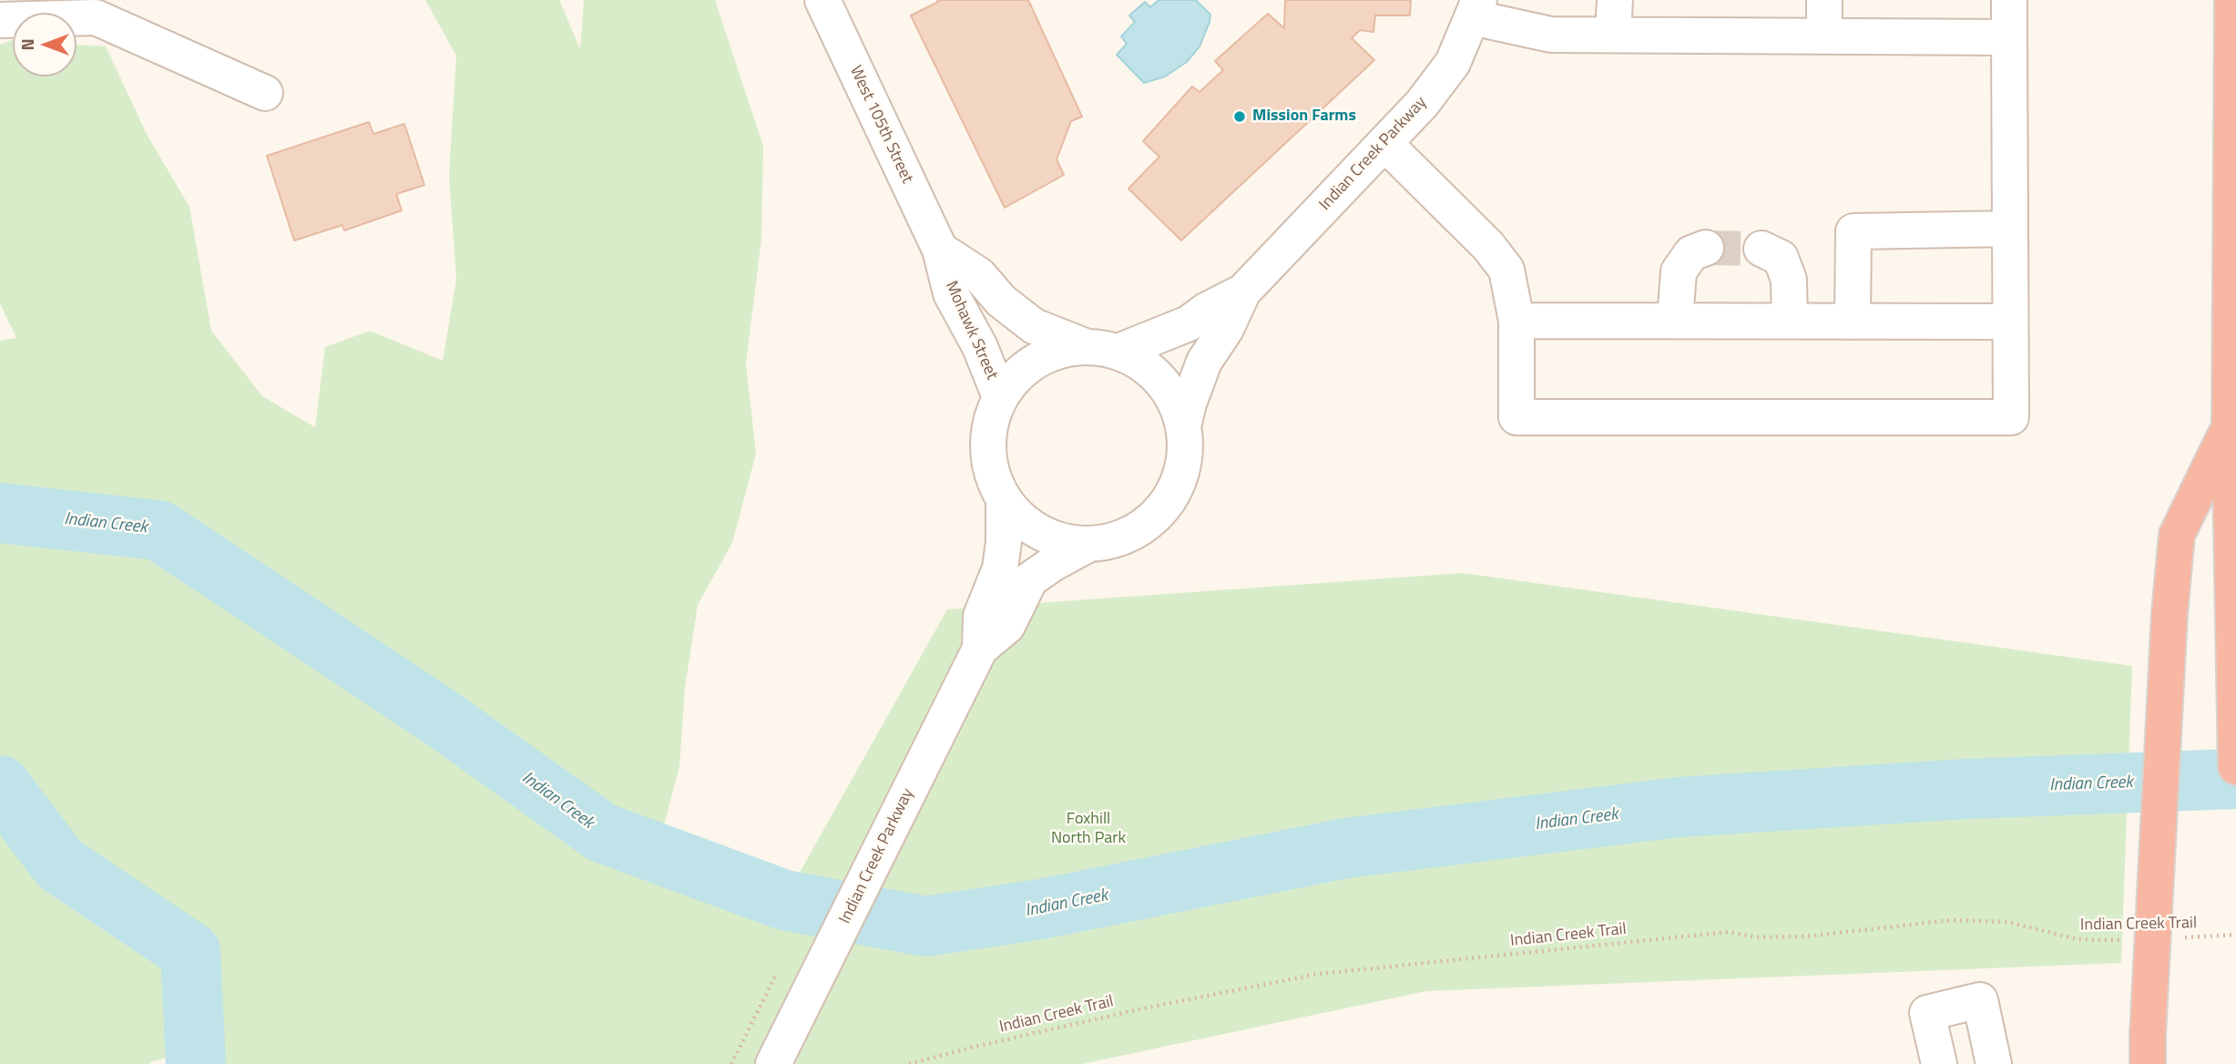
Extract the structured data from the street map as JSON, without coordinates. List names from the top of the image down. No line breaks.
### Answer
{"streets":{"street":["West 105th Street","Indian Creek Parkway","Mohawk Street"],"path":["Indian Creek Trail"]},"crossings":[["West 105th Street","Mohawk Street"],["Indian Creek Parkway","Mohawk Street"]],"water":["Indian Creek"],"parks":["Foxhill North Park"],"places":["Mission Farms"],"north":"left"}
